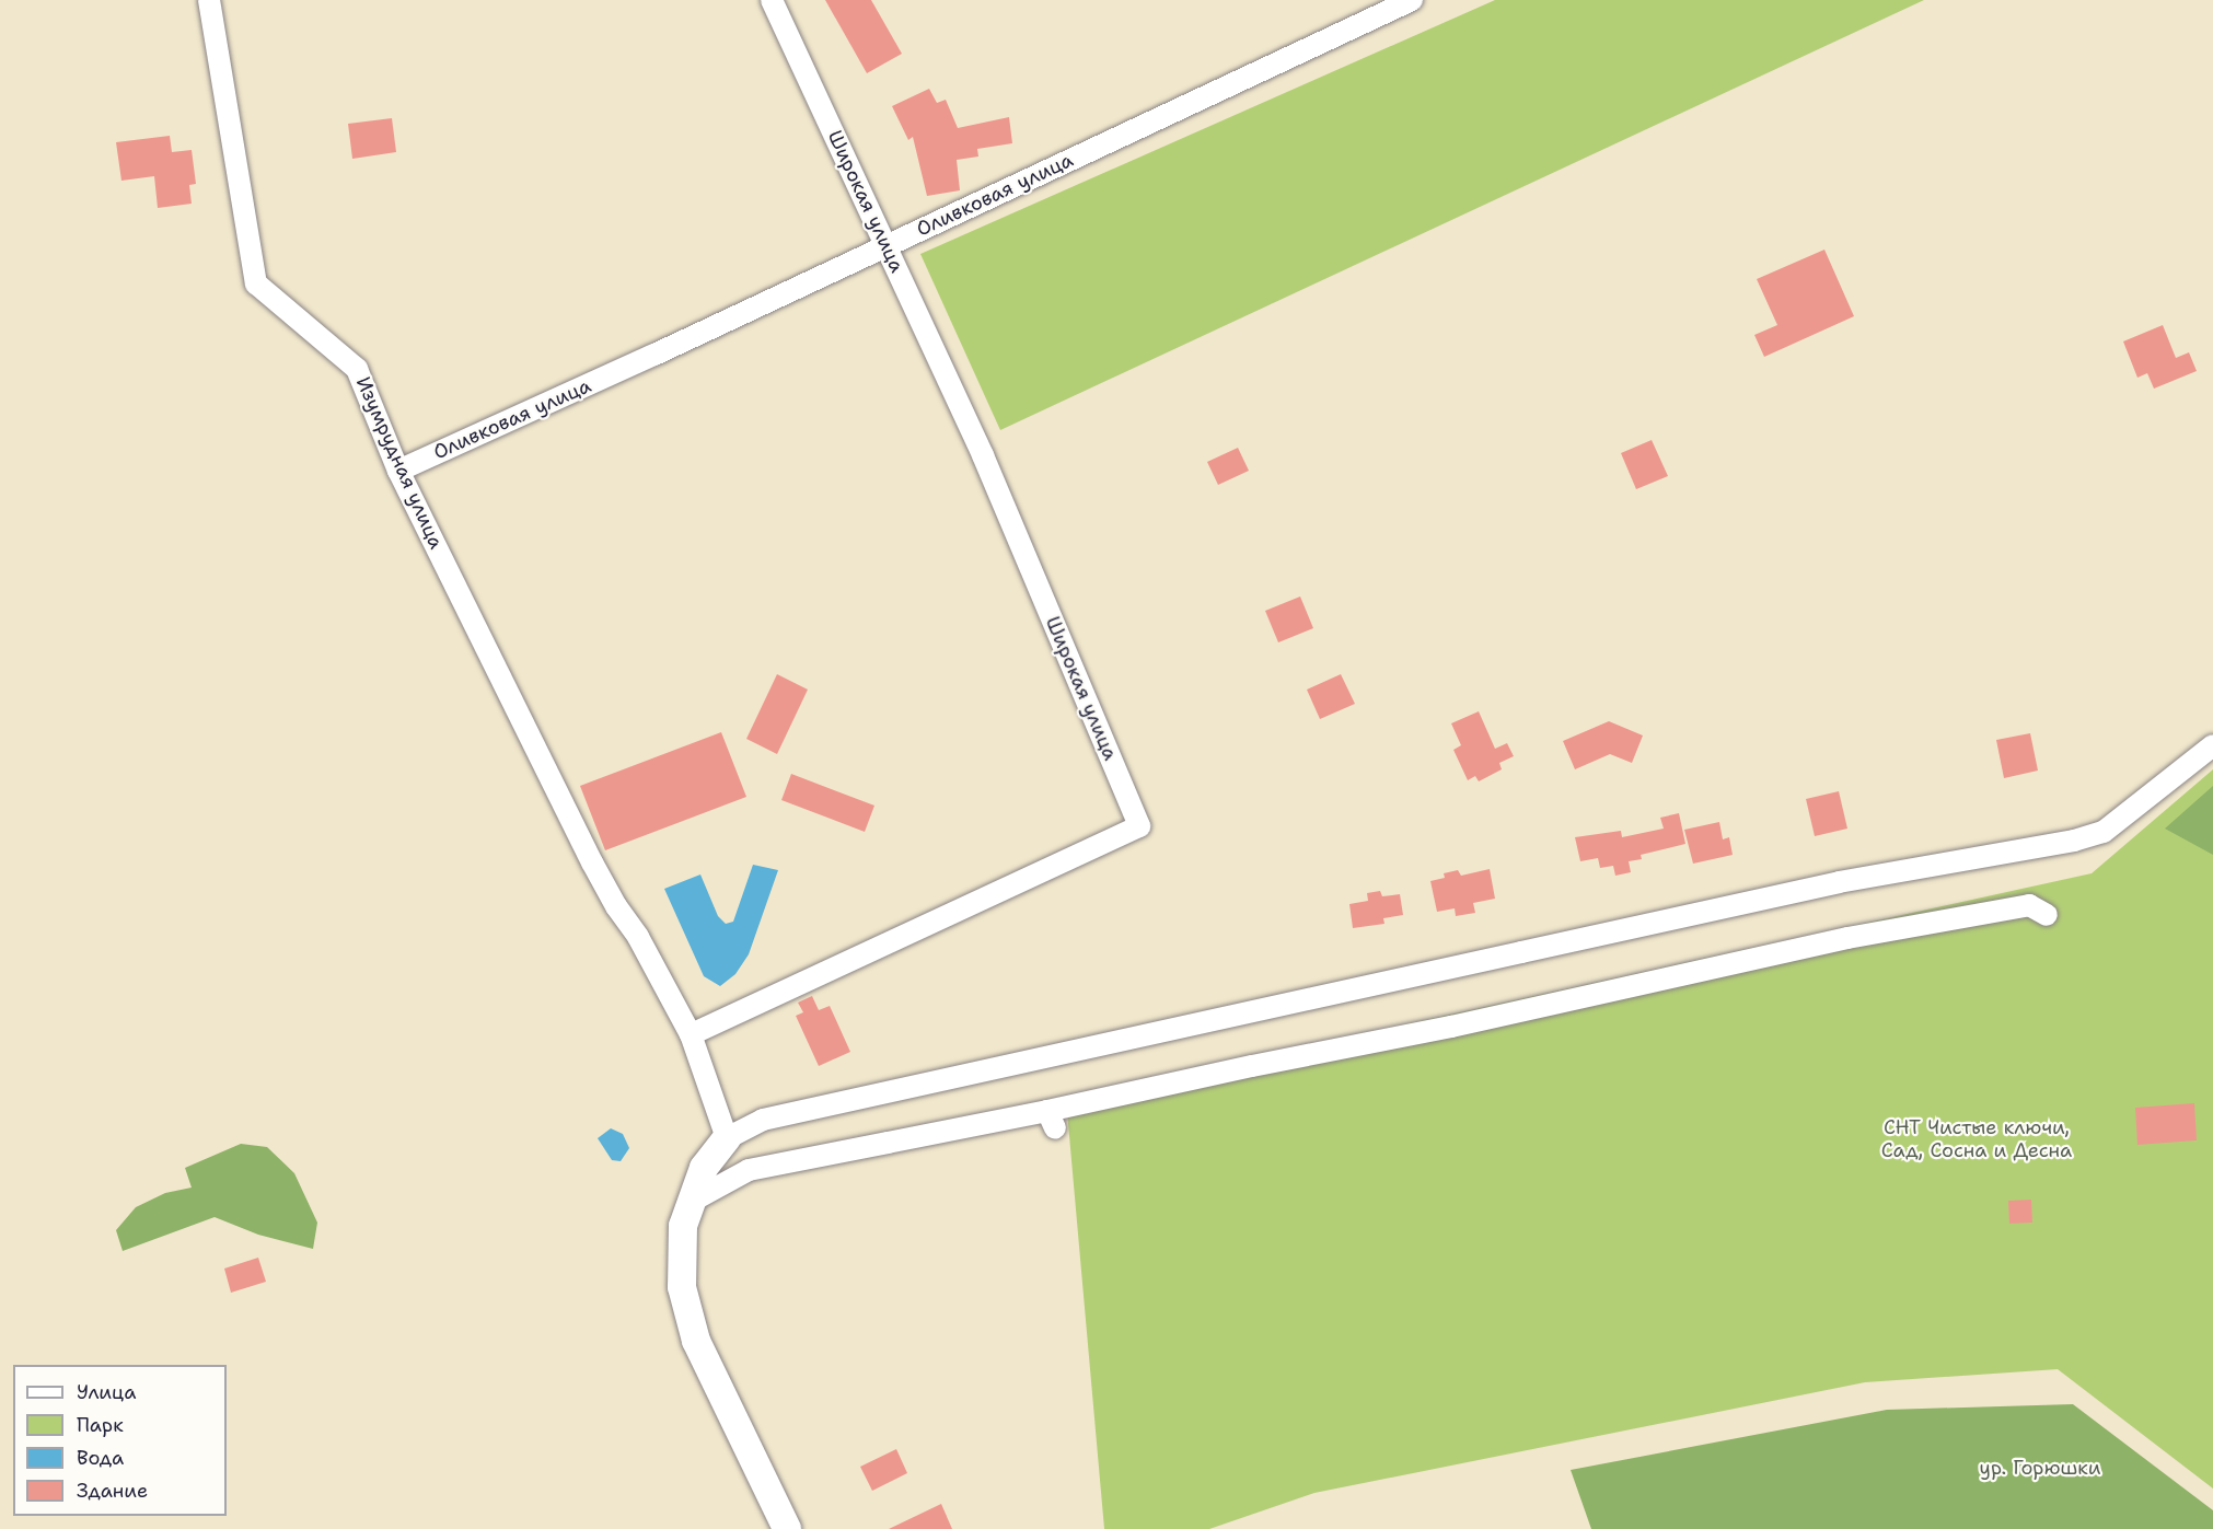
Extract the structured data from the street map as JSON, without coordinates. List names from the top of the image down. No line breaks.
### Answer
{"streets":{"street":["Оливковая улица","Широкая улица","Изумрудная улица"]},"crossings":[["Оливковая улица","Широкая улица"],["Оливковая улица","Изумрудная улица"],["Широкая улица","Изумрудная улица"]],"parks":["СНТ Чистые ключи, Сад, Сосна и Десна","ур. Горюшки"],"legend":["Улица","Парк","Вода","Здание"]}
